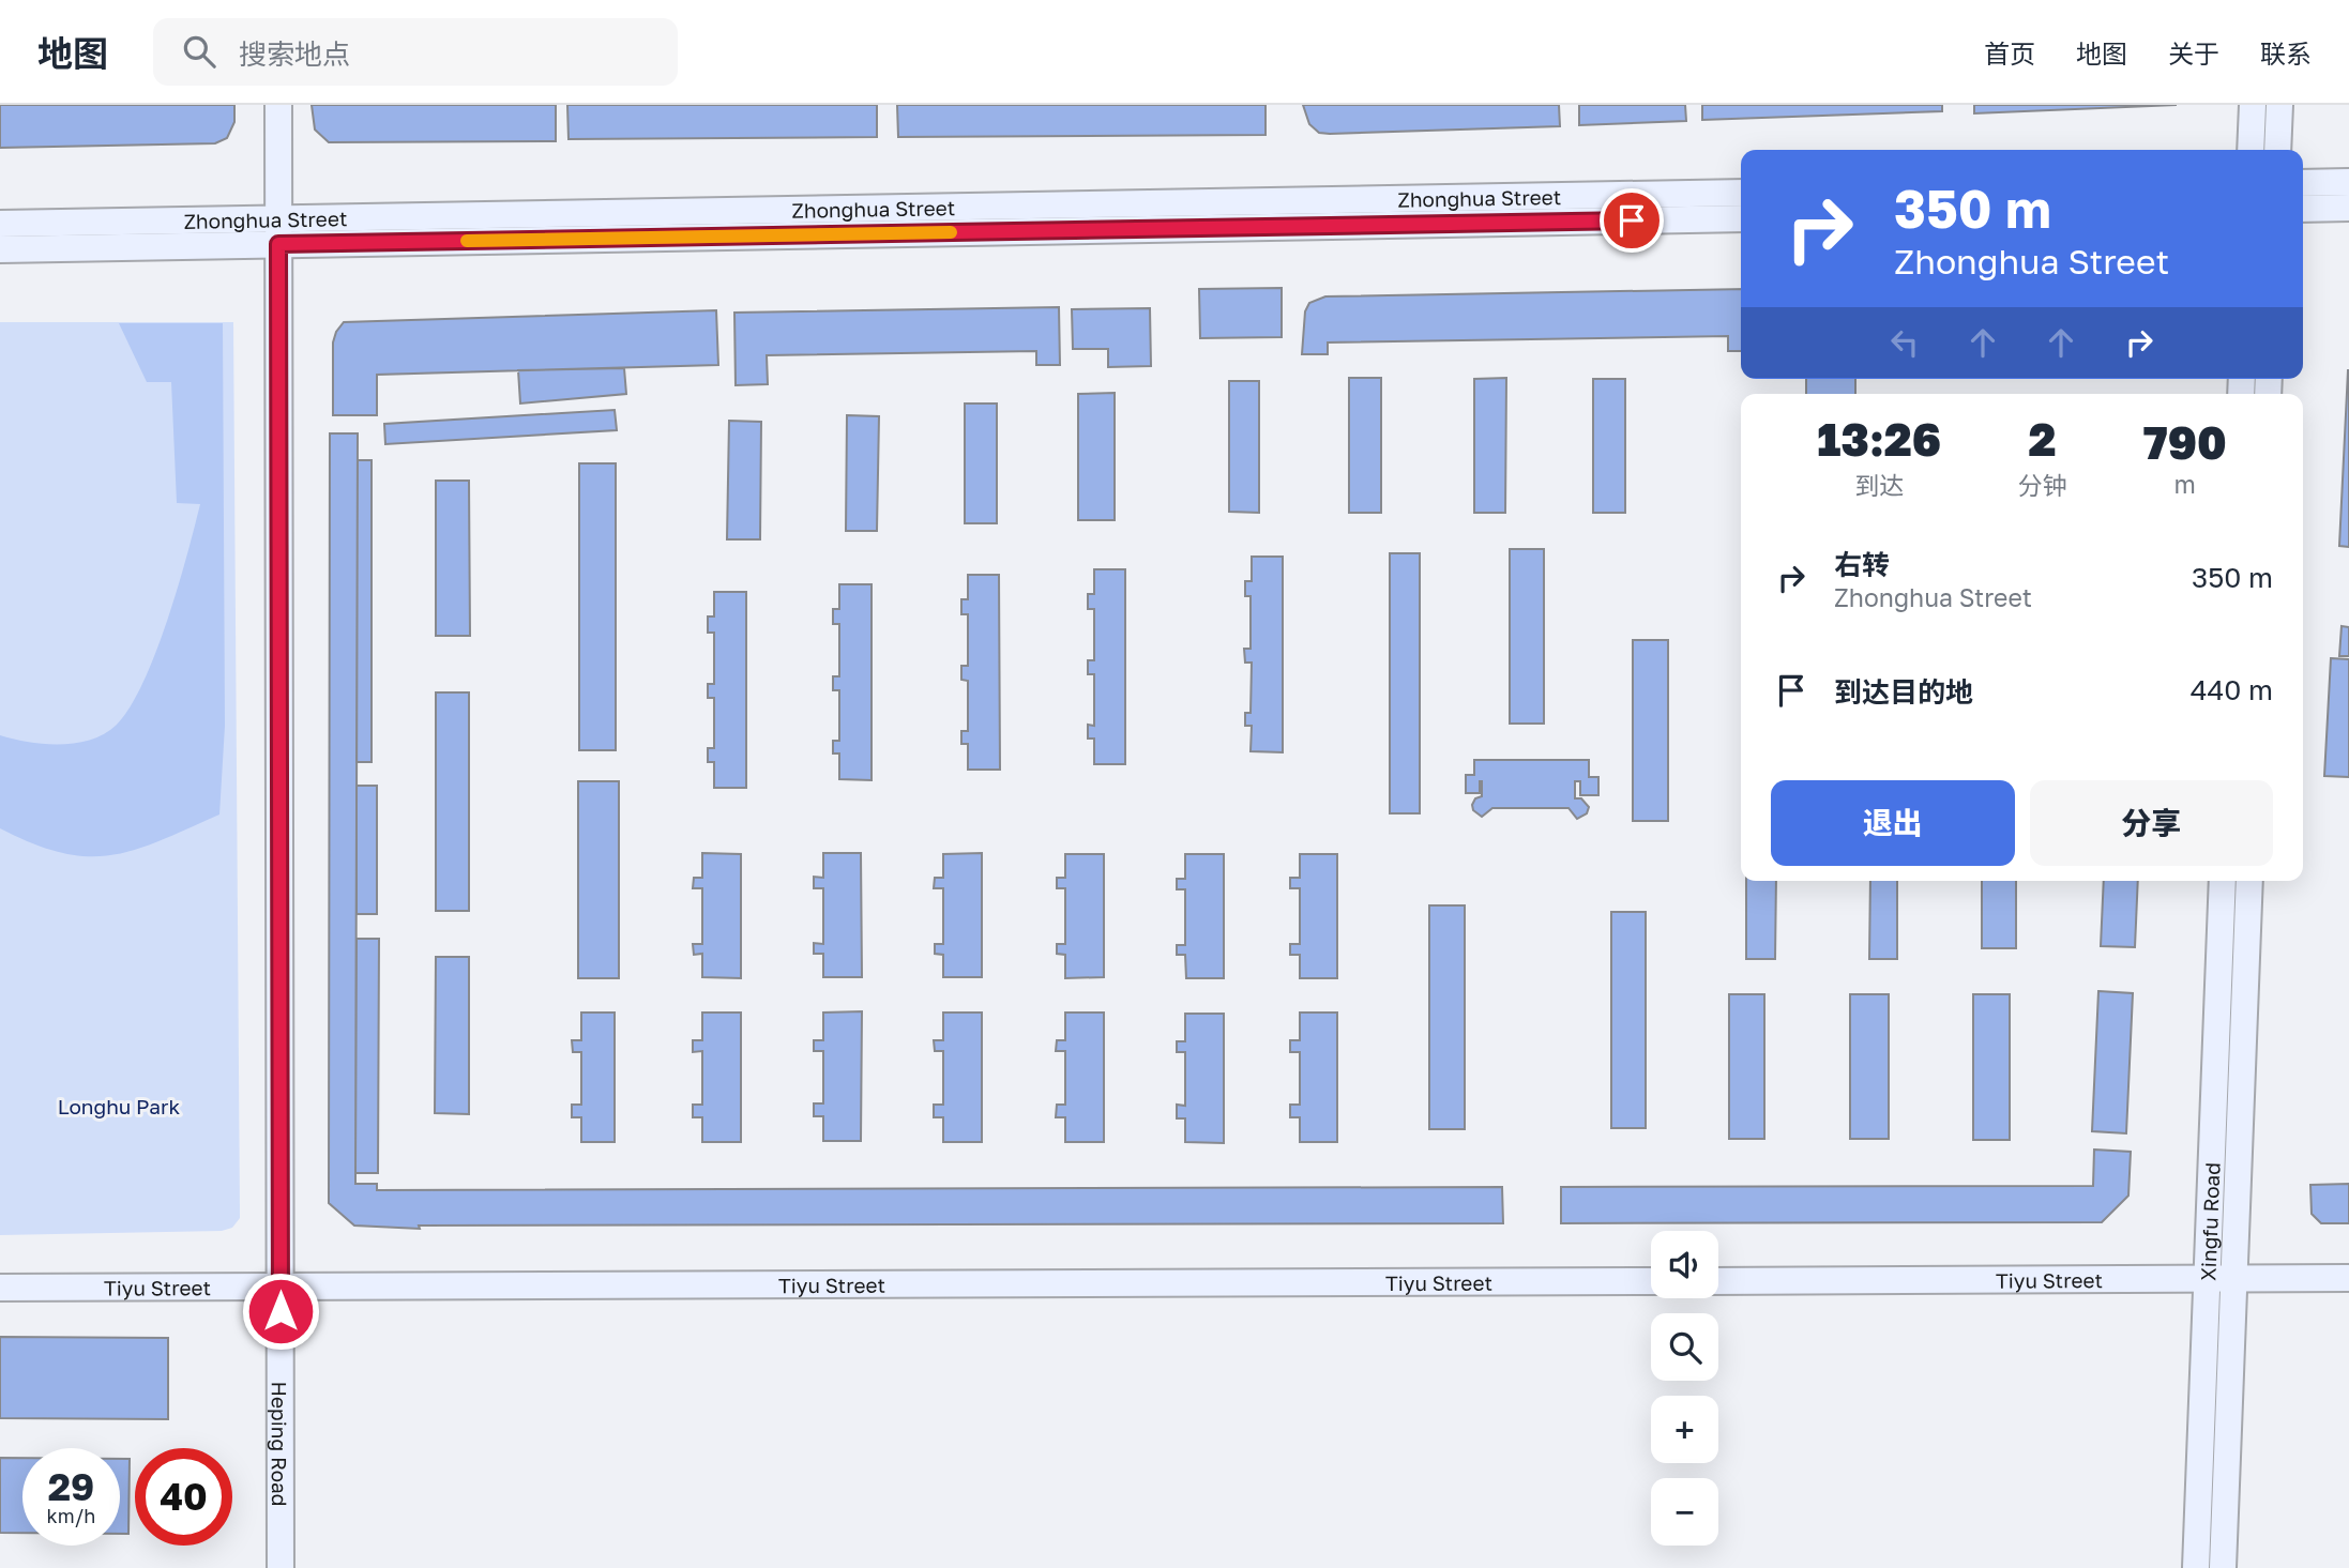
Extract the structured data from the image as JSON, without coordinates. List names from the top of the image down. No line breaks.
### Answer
{"streets":{"street":["Zhonghua Street","Xingfu Road","Tiyu Street","Heping Road"]},"crossings":[["Zhonghua Street","Heping Road"],["Xingfu Road","Tiyu Street"],["Tiyu Street","Heping Road"]],"parks":["Longhu Park"],"page":{"header":"地图","search":"搜索地点","nav":["首页","地图","关于","联系"],"turn":["350 m","Zhonghua Street"],"eta":["13:26","到达","2","分钟","790","m"],"list":[{"name":"右转","note":"Zhonghua Street","value":"350 m"},{"name":"到达目的地","value":"440 m"}],"buttons":["退出","分享"],"map_buttons":["+","−"],"speed":"29 km/h","limit":"40"}}
